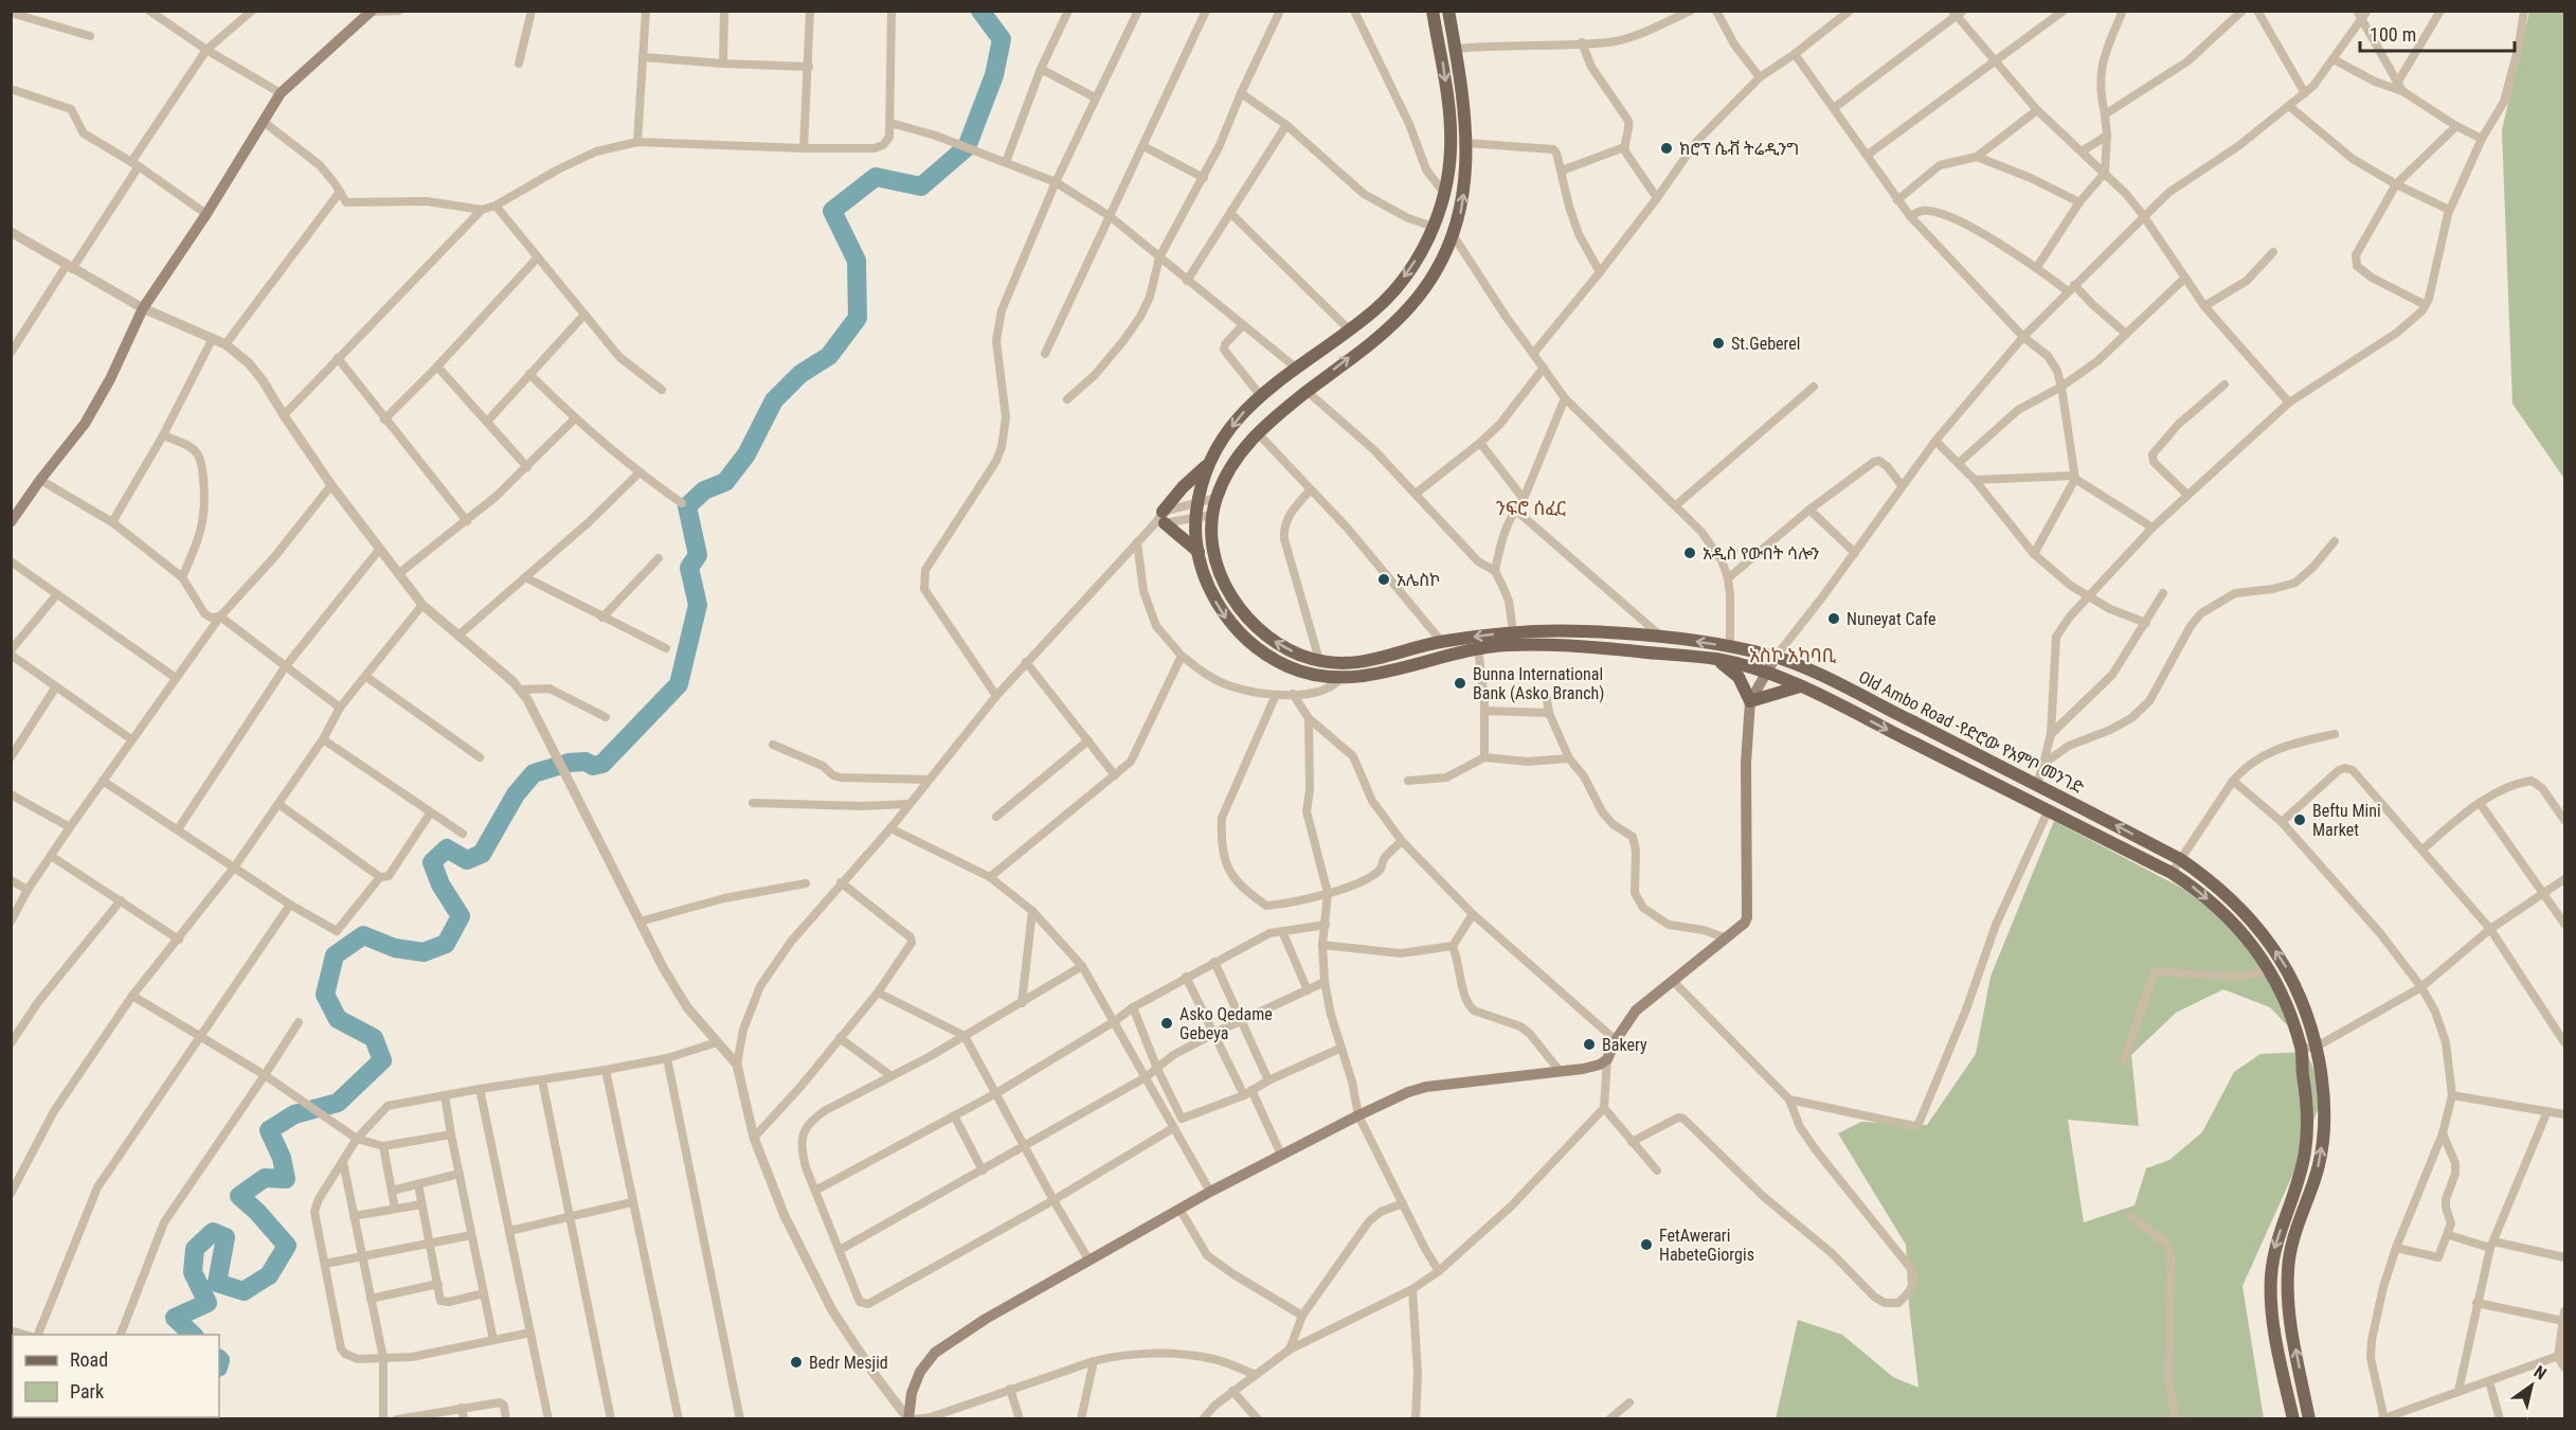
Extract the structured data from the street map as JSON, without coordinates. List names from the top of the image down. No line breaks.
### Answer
{"streets":{"main road":["Old Ambo Road -የድሮው የአምቦ መንገድ"]},"districts":["ንፍሮ ሰፈር","አስኮ አካባቢ"],"places":["ክሮፕ ሴቭ ትሬዲንግ","St.Geberel","አዲስ የውበት ሳሎን","አሌስኮ","Nuneyat Cafe","Bunna International Bank (Asko Branch)","Beftu Mini Market","Asko Qedame Gebeya","Bakery","FetAwerari HabeteGiorgis","Bedr Mesjid"],"legend":["Road","Park"],"scale_bar":"100 m","north":"top right"}
